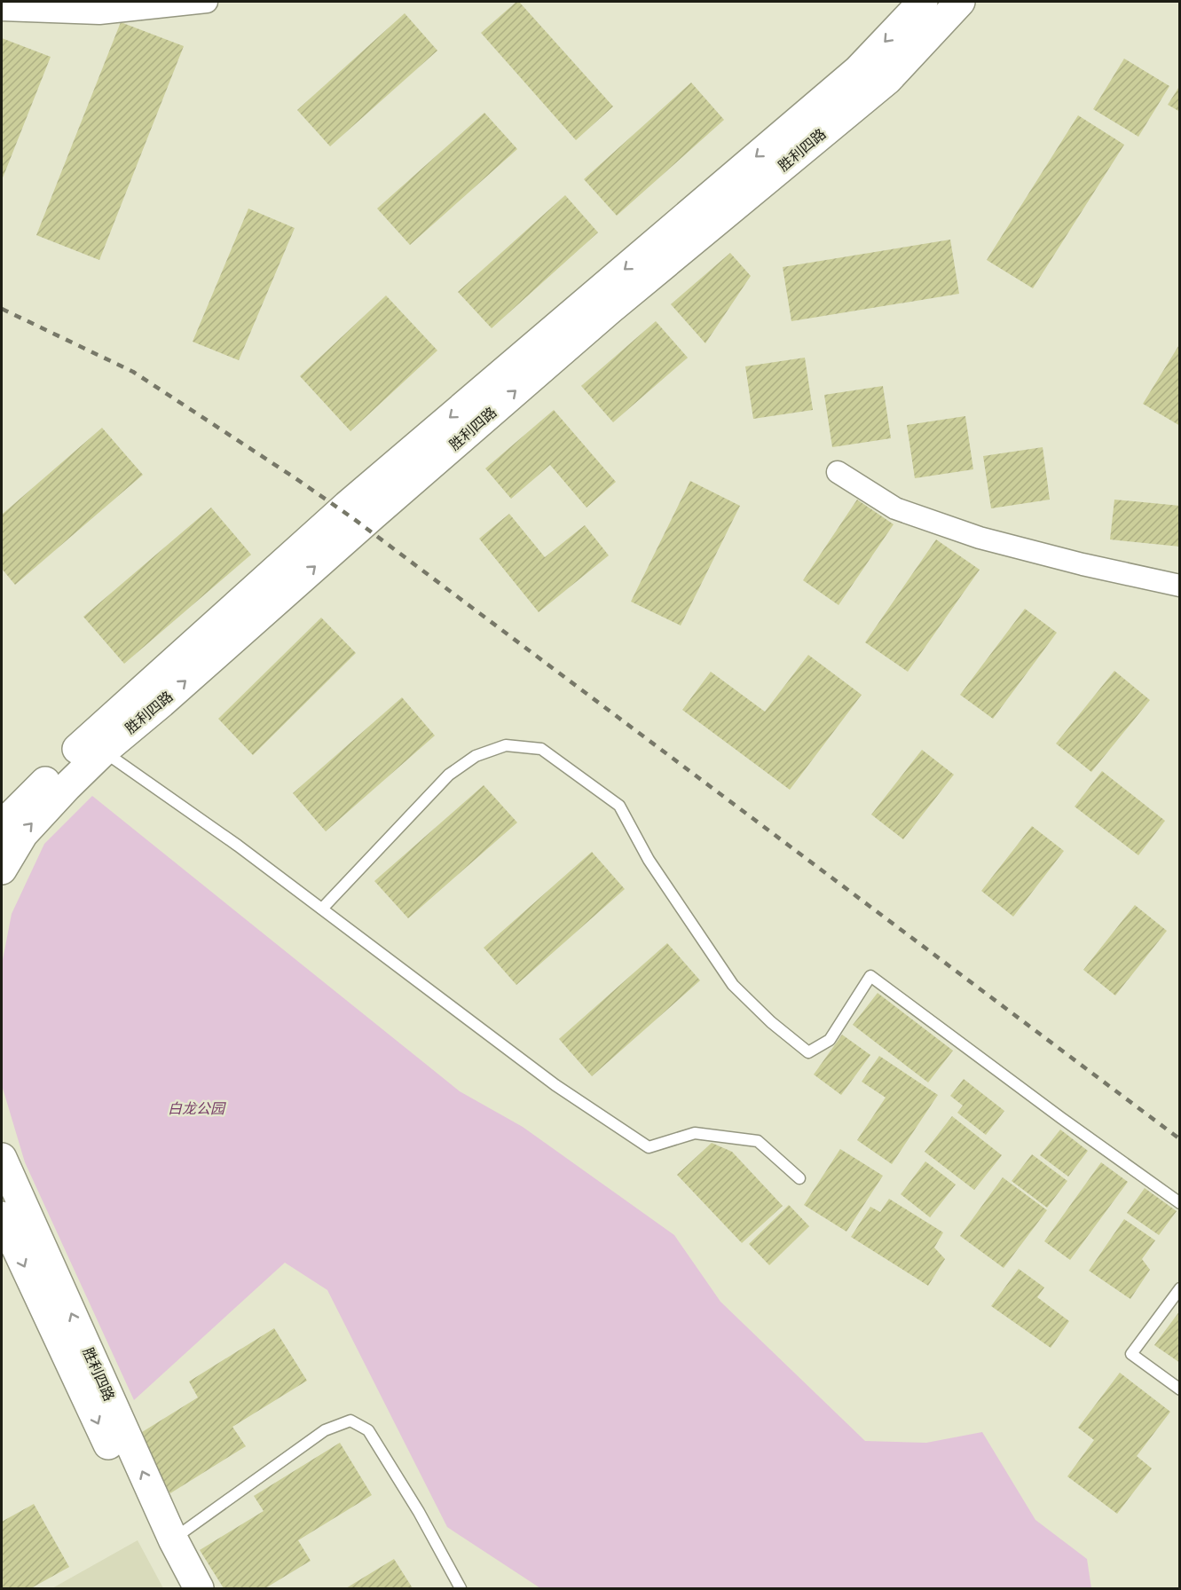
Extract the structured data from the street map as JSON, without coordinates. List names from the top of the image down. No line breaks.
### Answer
{"streets":{"main road":["胜利四路"]},"parks":["白龙公园"]}
